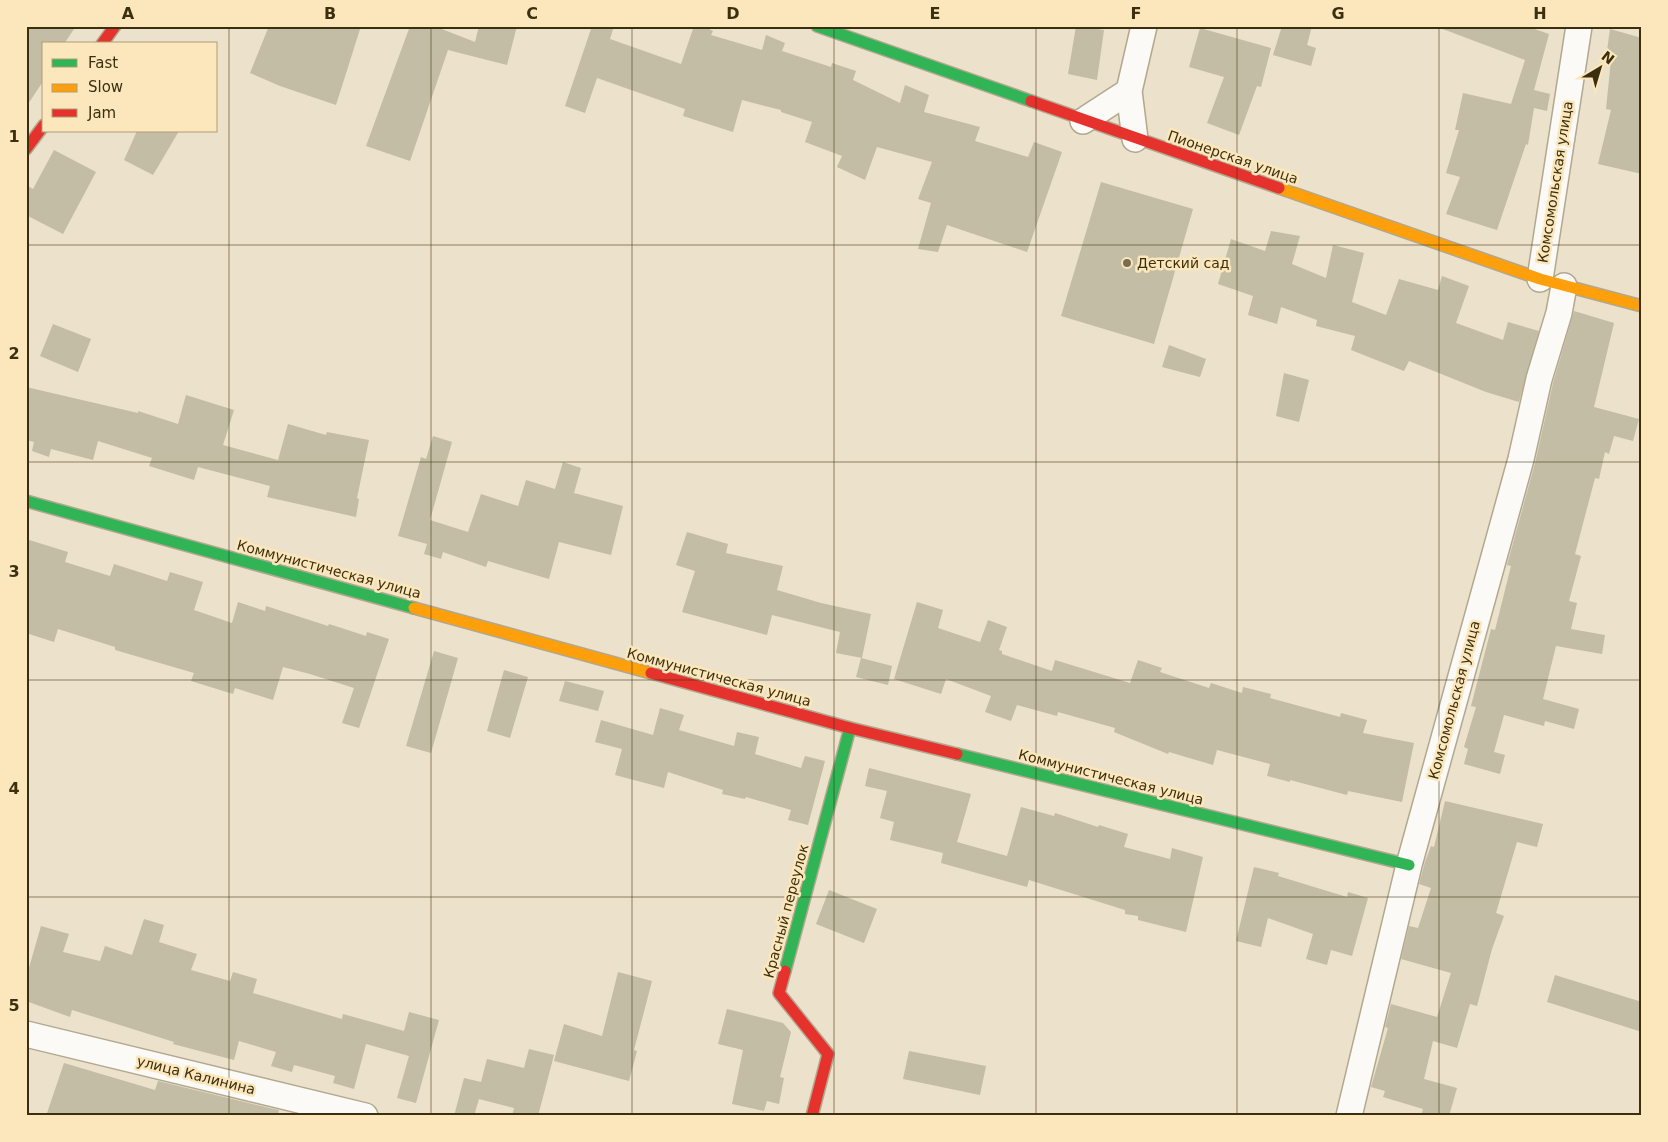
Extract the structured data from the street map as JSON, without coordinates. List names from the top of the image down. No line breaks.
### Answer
{"streets":{"street":["Пионерская улица","Комсомольская улица","Коммунистическая улица","Красный переулок","улица Калинина"]},"crossings":[["Пионерская улица","Комсомольская улица"],["Комсомольская улица","Коммунистическая улица"],["Коммунистическая улица","Красный переулок"]],"places":["Детский сад"],"legend":["Fast","Slow","Jam"],"north":"top right","grid":{"columns":["A","B","C","D","E","F","G","H"],"rows":["1","2","3","4","5"]}}
